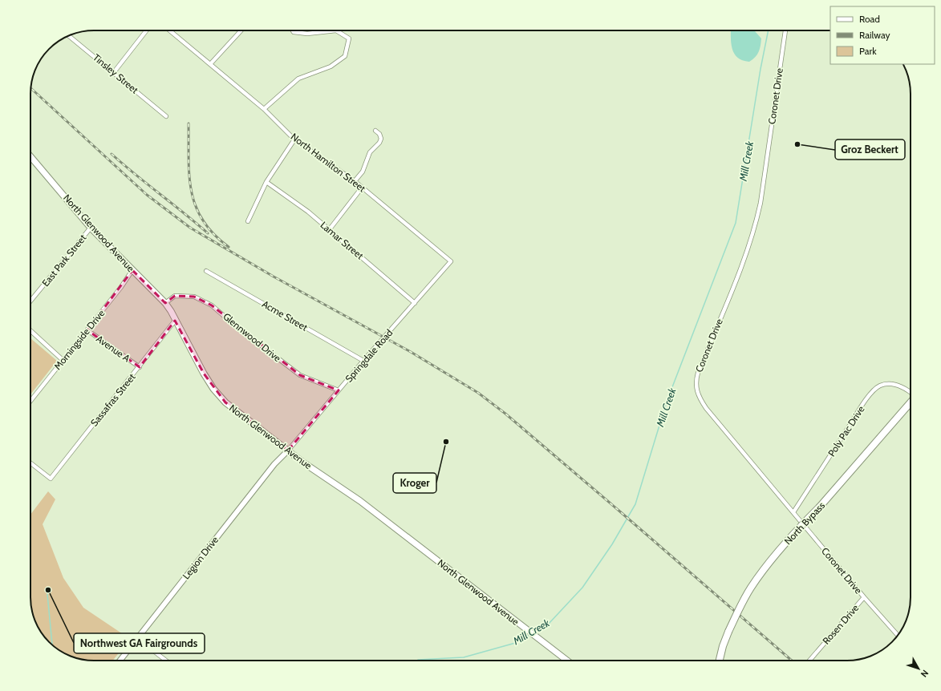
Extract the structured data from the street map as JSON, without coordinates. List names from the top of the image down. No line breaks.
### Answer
{"streets":{"highway":["North Bypass"],"main road":["North Glenwood Avenue"],"street":["Tinsley Street","Coronet Drive","North Hamilton Street","Lamar Street","East Park Street","Acme Street","Glennwood Drive","Morningside Drive","Avenue A","Springdale Road","Sassafras Street","Poly Pac Drive","Legion Drive","Rosen Drive"]},"crossings":[["Coronet Drive","Poly Pac Drive"],["Coronet Drive","Rosen Drive"],["North Hamilton Street","Springdale Road"],["North Glenwood Avenue","East Park Street"],["North Glenwood Avenue","Glennwood Drive"],["North Glenwood Avenue","Morningside Drive"],["North Glenwood Avenue","Springdale Road"],["North Glenwood Avenue","Sassafras Street"],["North Glenwood Avenue","Legion Drive"],["Lamar Street","Springdale Road"],["Acme Street","Springdale Road"],["Glennwood Drive","Springdale Road"],["Morningside Drive","Avenue A"],["Avenue A","Sassafras Street"],["Springdale Road","Legion Drive"]],"water":["Mill Creek"],"places":["Groz Beckert","Kroger","Northwest GA Fairgrounds"],"legend":["Road","Railway","Park"],"north":"bottom right"}
